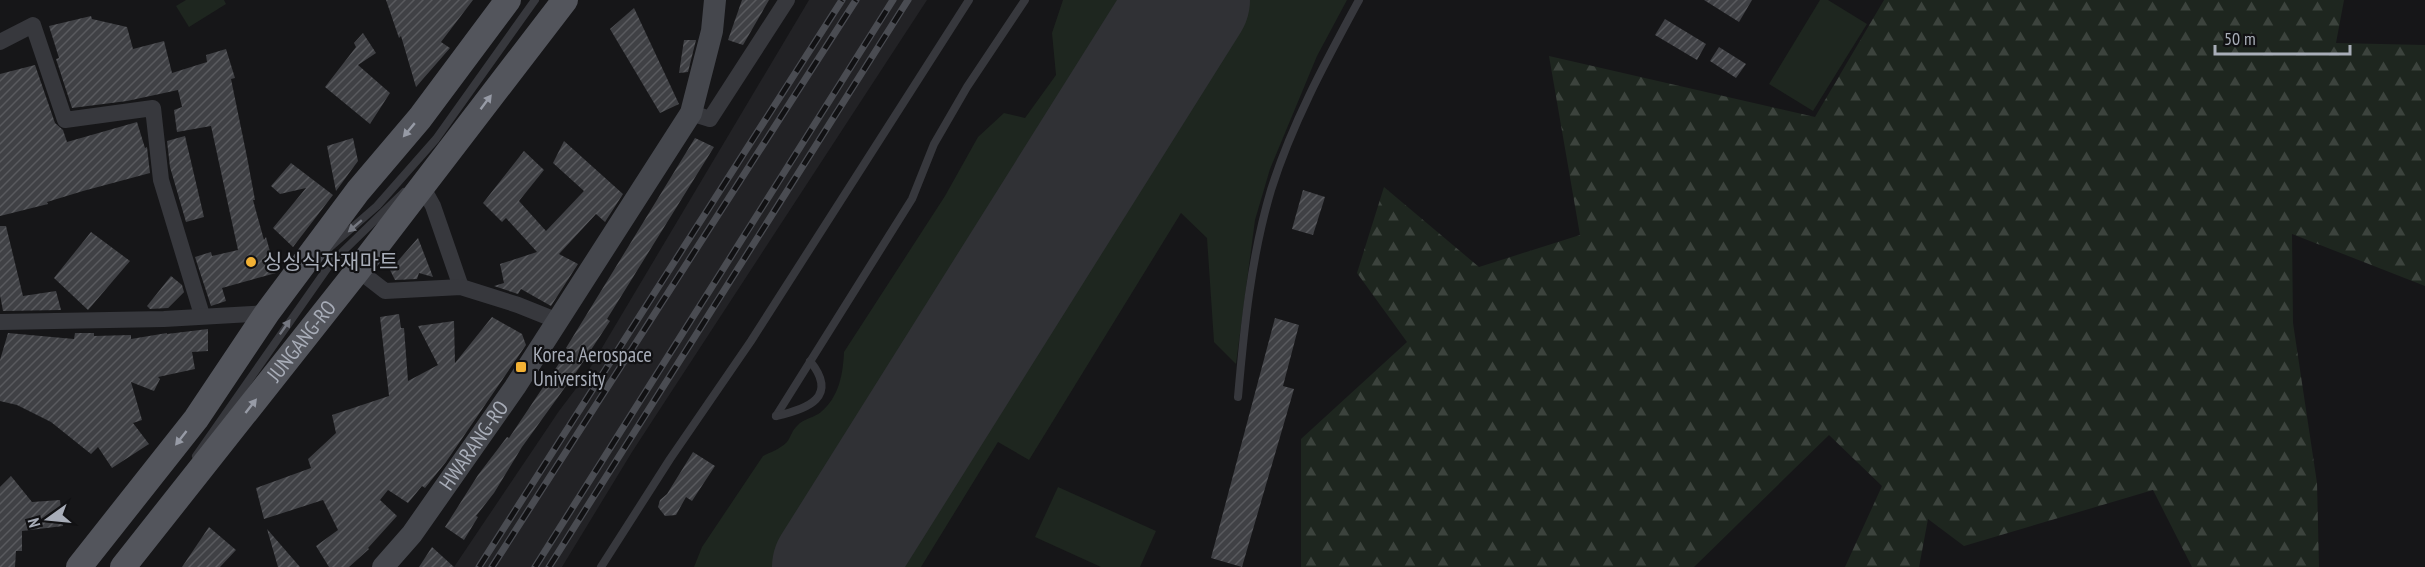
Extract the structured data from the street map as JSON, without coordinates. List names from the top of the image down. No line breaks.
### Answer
{"streets":{"main road":["JUNGANG-RO","HWARANG-RO"]},"places":{"other":["싱싱식자재마트"],"transit":["Korea Aerospace University"]},"scale_bar":"50 m","north":"left"}
